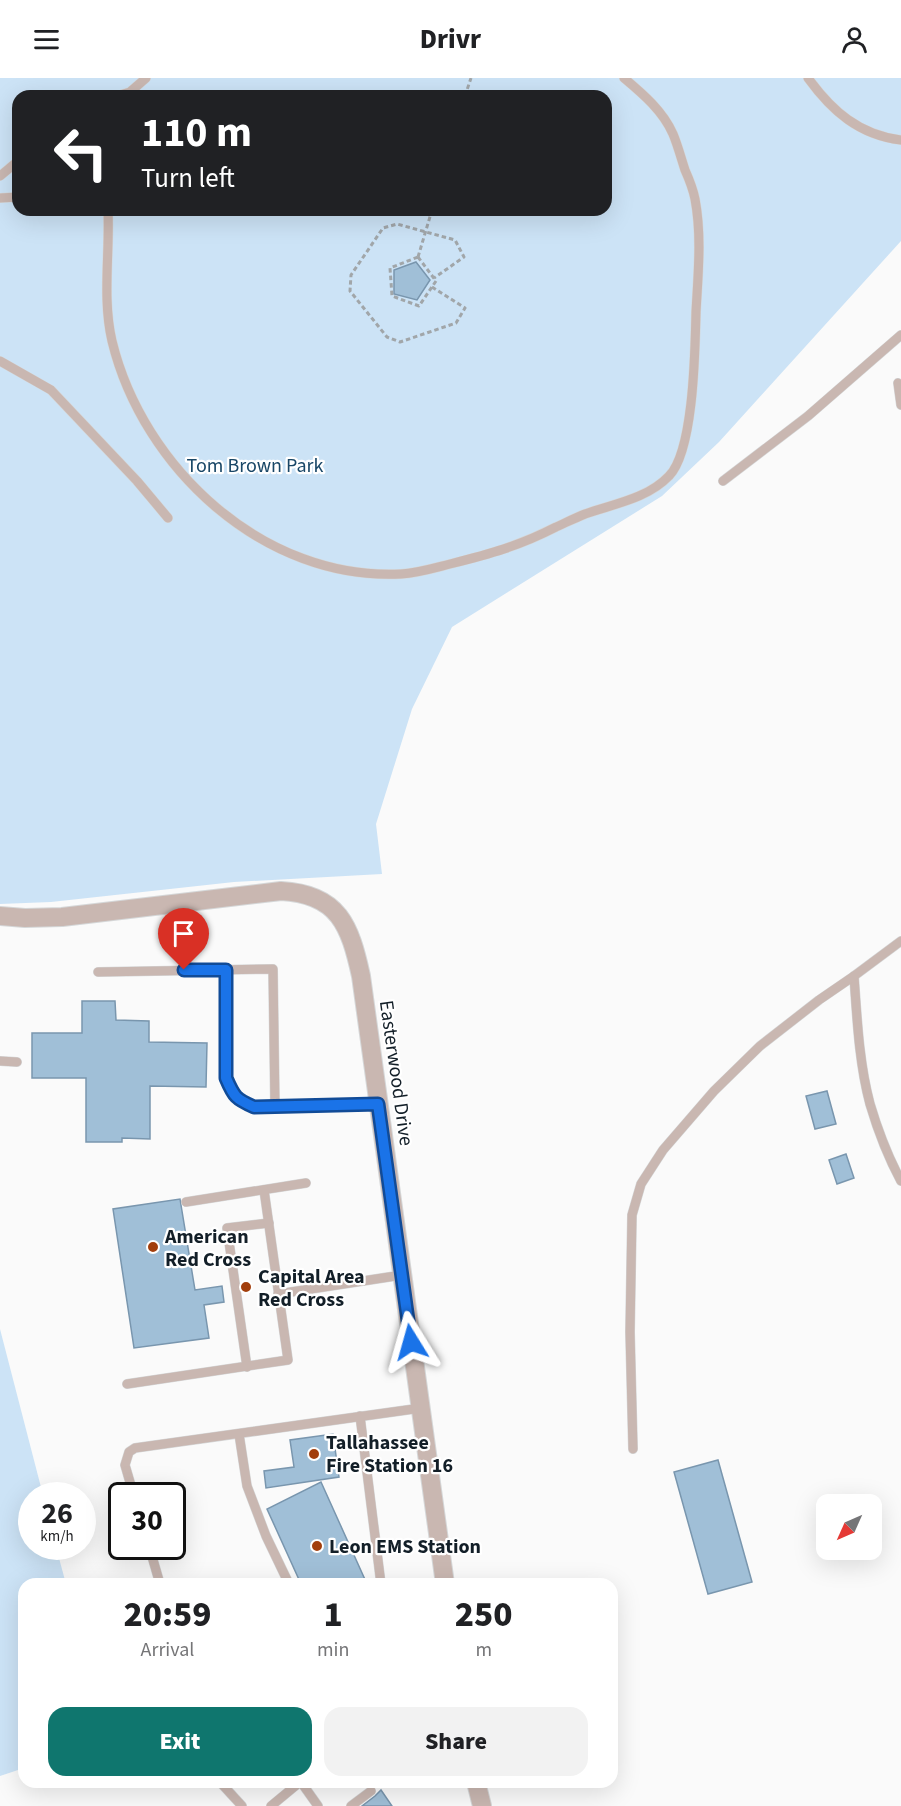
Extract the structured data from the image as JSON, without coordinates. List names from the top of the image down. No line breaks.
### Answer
{"streets":{"street":["Easterwood Drive"]},"parks":["Tom Brown Park"],"places":["American Red Cross","Capital Area Red Cross","Tallahassee Fire Station 16","Leon EMS Station"],"north":"bottom left","page":{"header":"Drivr","turn":["110 m","Turn left"],"speed":"26 km/h","limit":"30","eta":["20:59","Arrival","1","min","250","m"],"buttons":["Exit","Share"]}}
